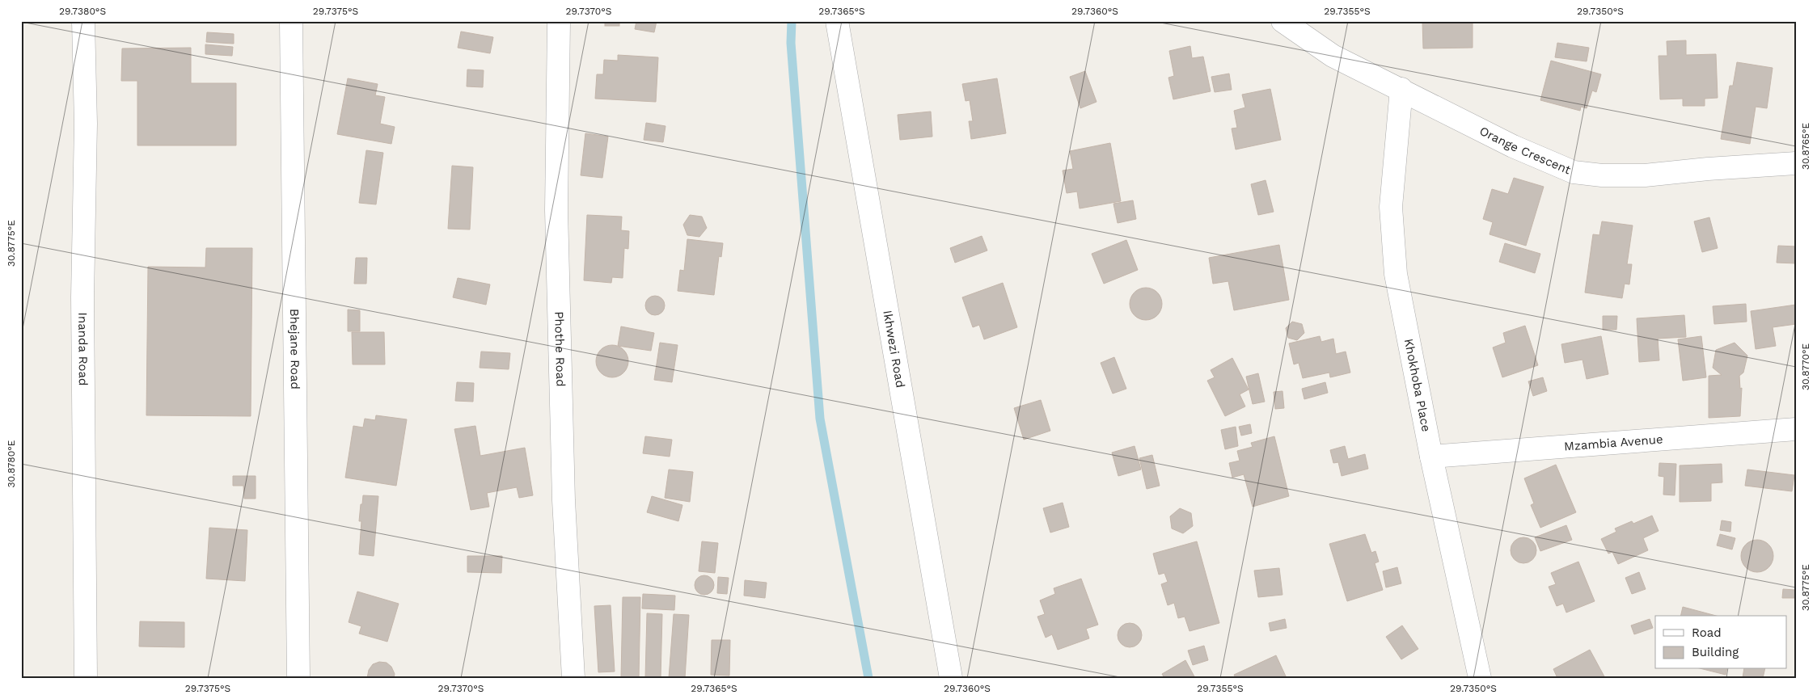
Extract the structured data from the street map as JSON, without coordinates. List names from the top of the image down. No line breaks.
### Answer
{"streets":{"street":["Orange Crescent","Inanda Road","Bhejane Road","Phothe Road","Ikhwezi Road","Khokhoba Place","Mzambia Avenue"]},"crossings":[["Orange Crescent","Khokhoba Place"],["Khokhoba Place","Mzambia Avenue"]],"legend":["Road","Building"],"coordinates":["29.7380°S","29.7375°S","29.7370°S","29.7365°S","29.7360°S","29.7355°S","29.7350°S","30.8765°E","30.8775°E","30.8770°E","30.8780°E"]}
